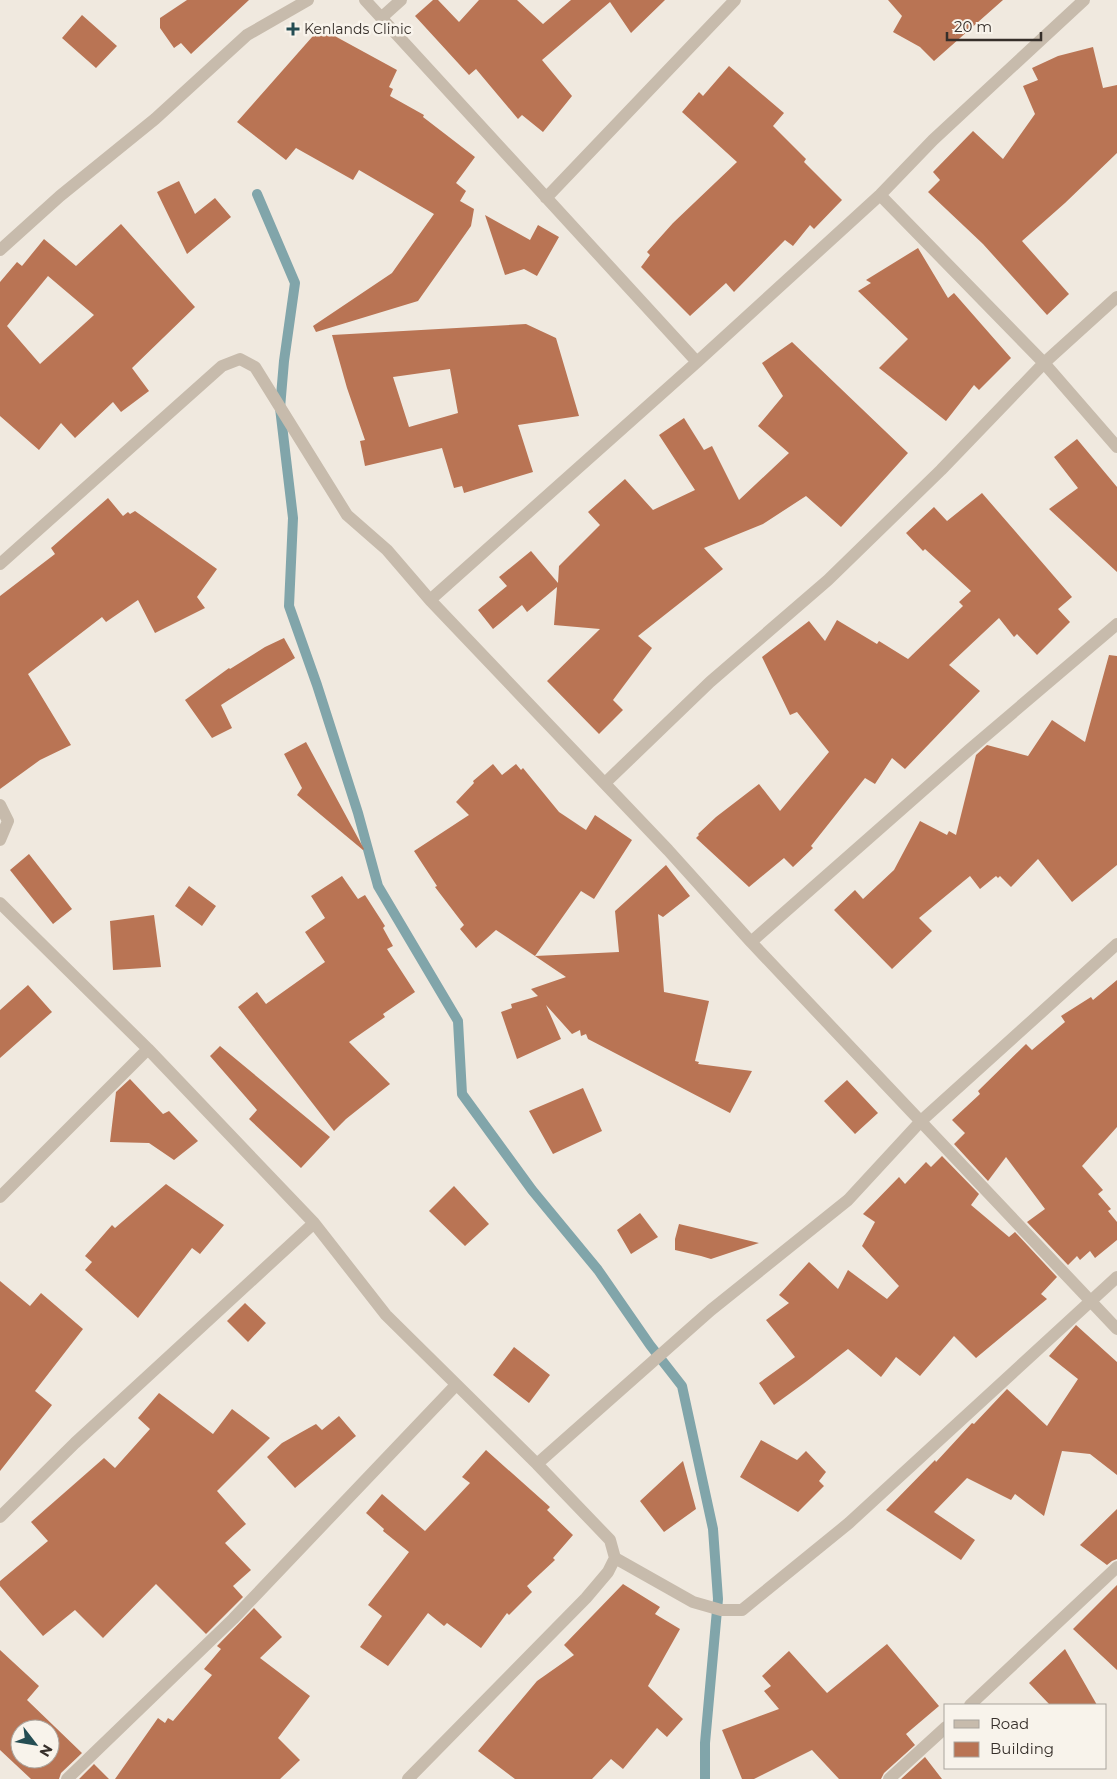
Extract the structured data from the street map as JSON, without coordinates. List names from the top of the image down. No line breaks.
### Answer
{"places":{"health":["Kenlands Clinic"]},"legend":["Road","Building"],"scale_bar":"20 m","north":"bottom right"}
